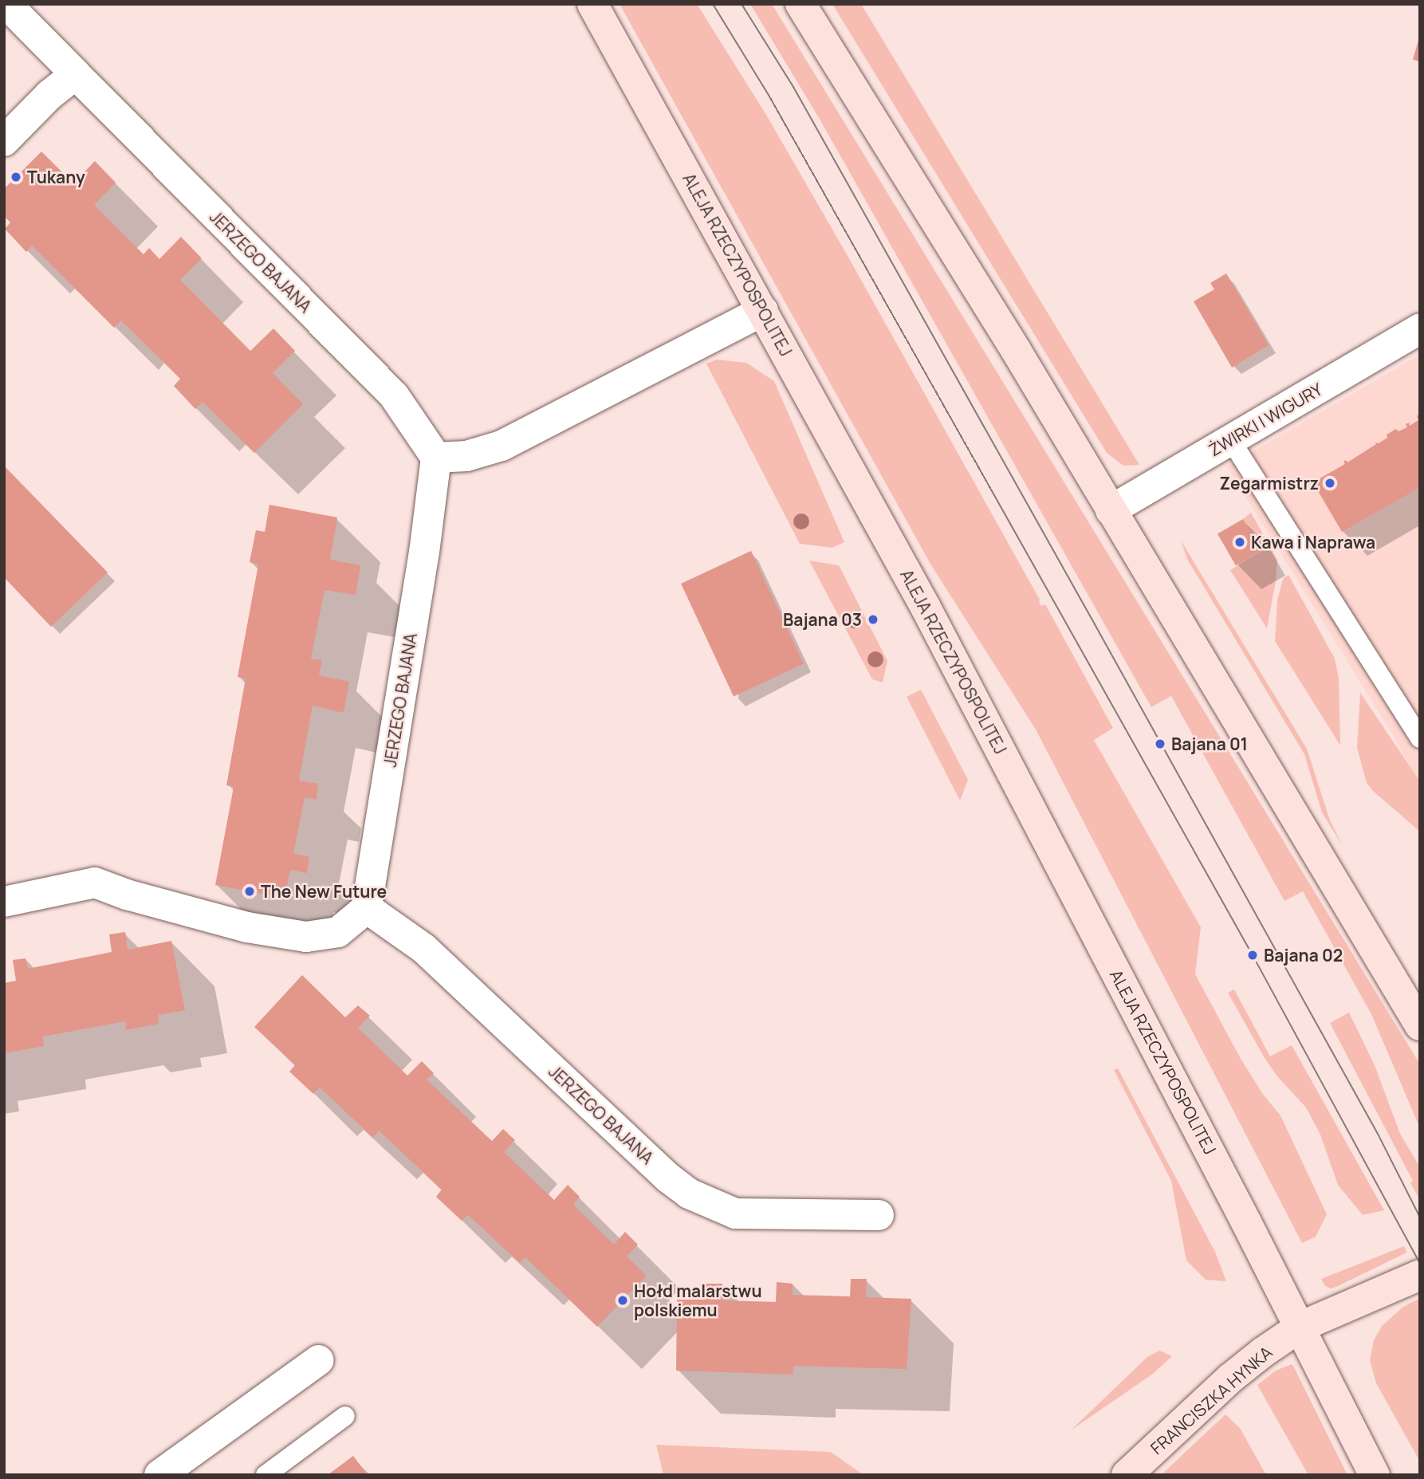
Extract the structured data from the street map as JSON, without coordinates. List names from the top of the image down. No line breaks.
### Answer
{"streets":{"main road":["ALEJA RZECZYPOSPOLITEJ","FRANCISZKA HYNKA"],"street":["JERZEGO BAJANA","ŻWIRKI I WIGURY"]},"crossings":[["ALEJA RZECZYPOSPOLITEJ","FRANCISZKA HYNKA"]],"places":["Tukany","Zegarmistrz","Kawa i Naprawa","Bajana 03","Bajana 01","The New Future","Bajana 02","Hołd malarstwu polskiemu"]}
